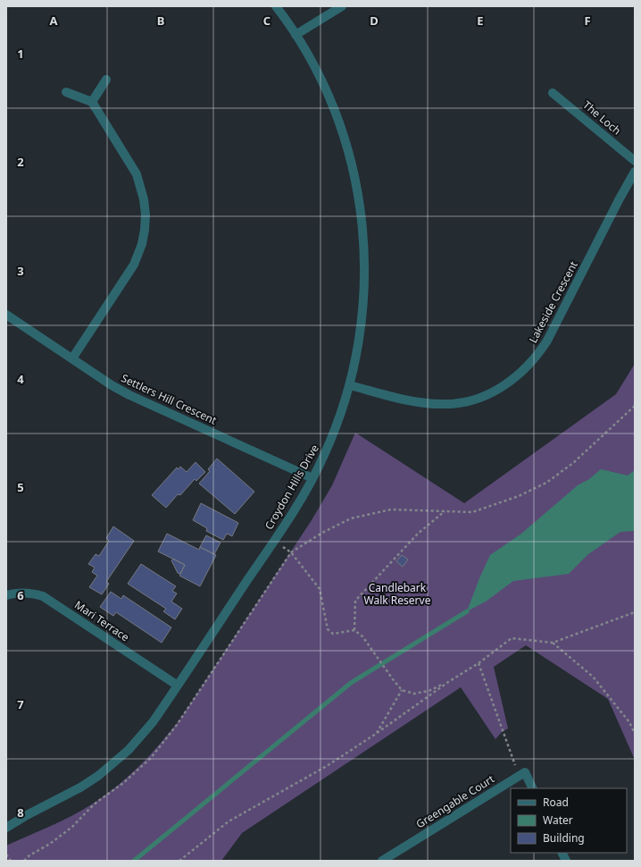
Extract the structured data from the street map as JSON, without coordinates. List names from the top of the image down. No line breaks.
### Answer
{"streets":{"street":["The Loch","Lakeside Crescent","Settlers Hill Crescent","Croydon Hills Drive","Mari Terrace","Greengable Court"]},"crossings":[["Lakeside Crescent","Croydon Hills Drive"],["Settlers Hill Crescent","Croydon Hills Drive"],["Croydon Hills Drive","Mari Terrace"]],"parks":["Candlebark Walk Reserve"],"legend":["Road","Water","Building"],"grid":{"columns":["A","B","C","D","E","F"],"rows":["1","2","3","4","5","6","7","8"]}}
